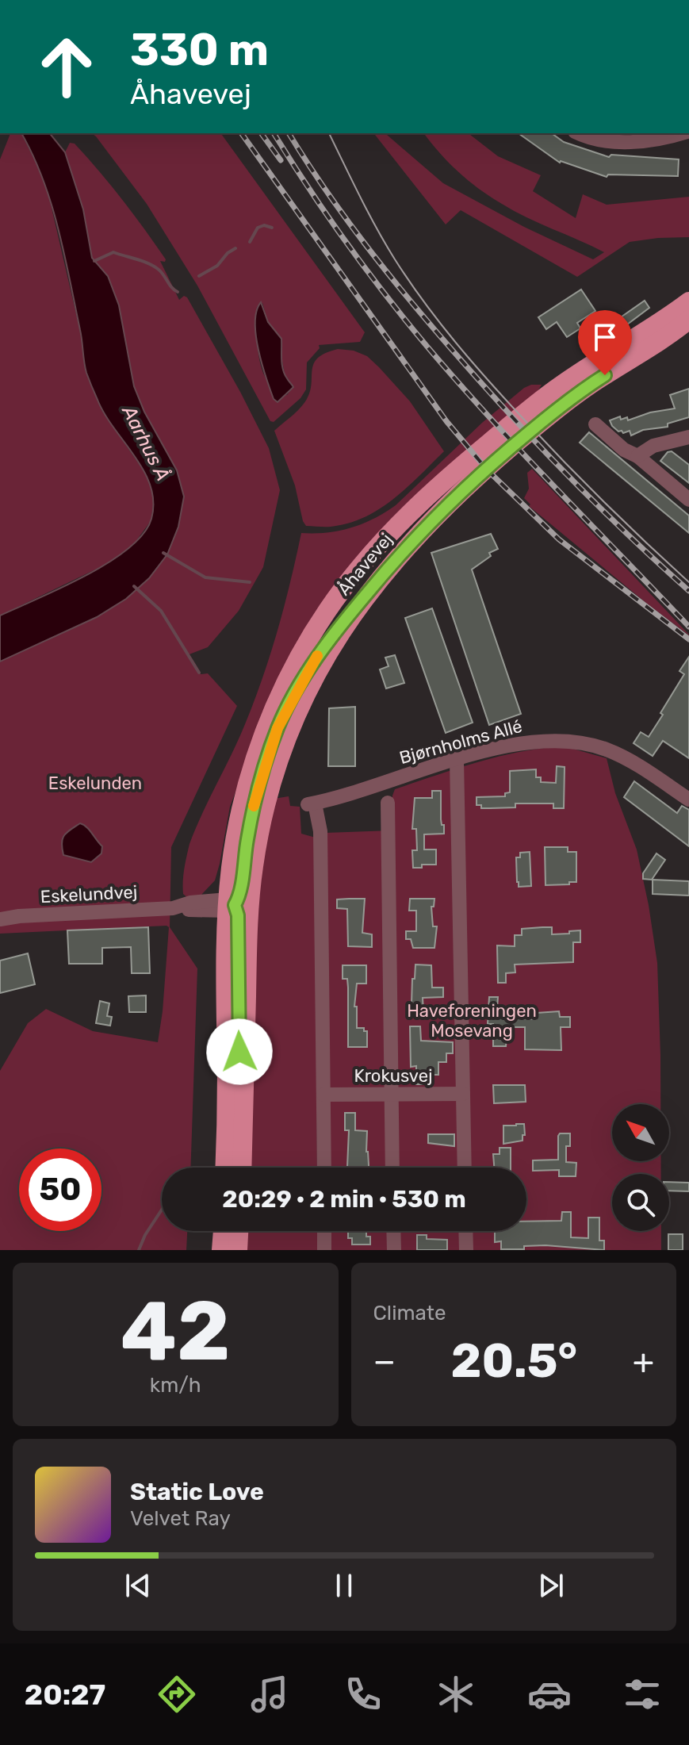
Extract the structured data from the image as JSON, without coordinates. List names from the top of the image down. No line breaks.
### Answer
{"streets":{"main road":["Åhavevej"],"street":["Bjørnholms Allé","Eskelundvej","Krokusvej"]},"crossings":[["Åhavevej","Eskelundvej"],["Bjørnholms Allé","Krokusvej"]],"water":["Aarhus Å"],"parks":["Eskelunden","Haveforeningen Mosevang"],"north":"top left","page":{"turn":["330 m","Åhavevej"],"limit":"50","trip":"20:29 · 2 min · 530 m","tile":[["42","km/h"],"Climate"],"heat":["−","20.5°","+"],"song":["Static Love","Velvet Ray"],"tabs":"20:27"}}
